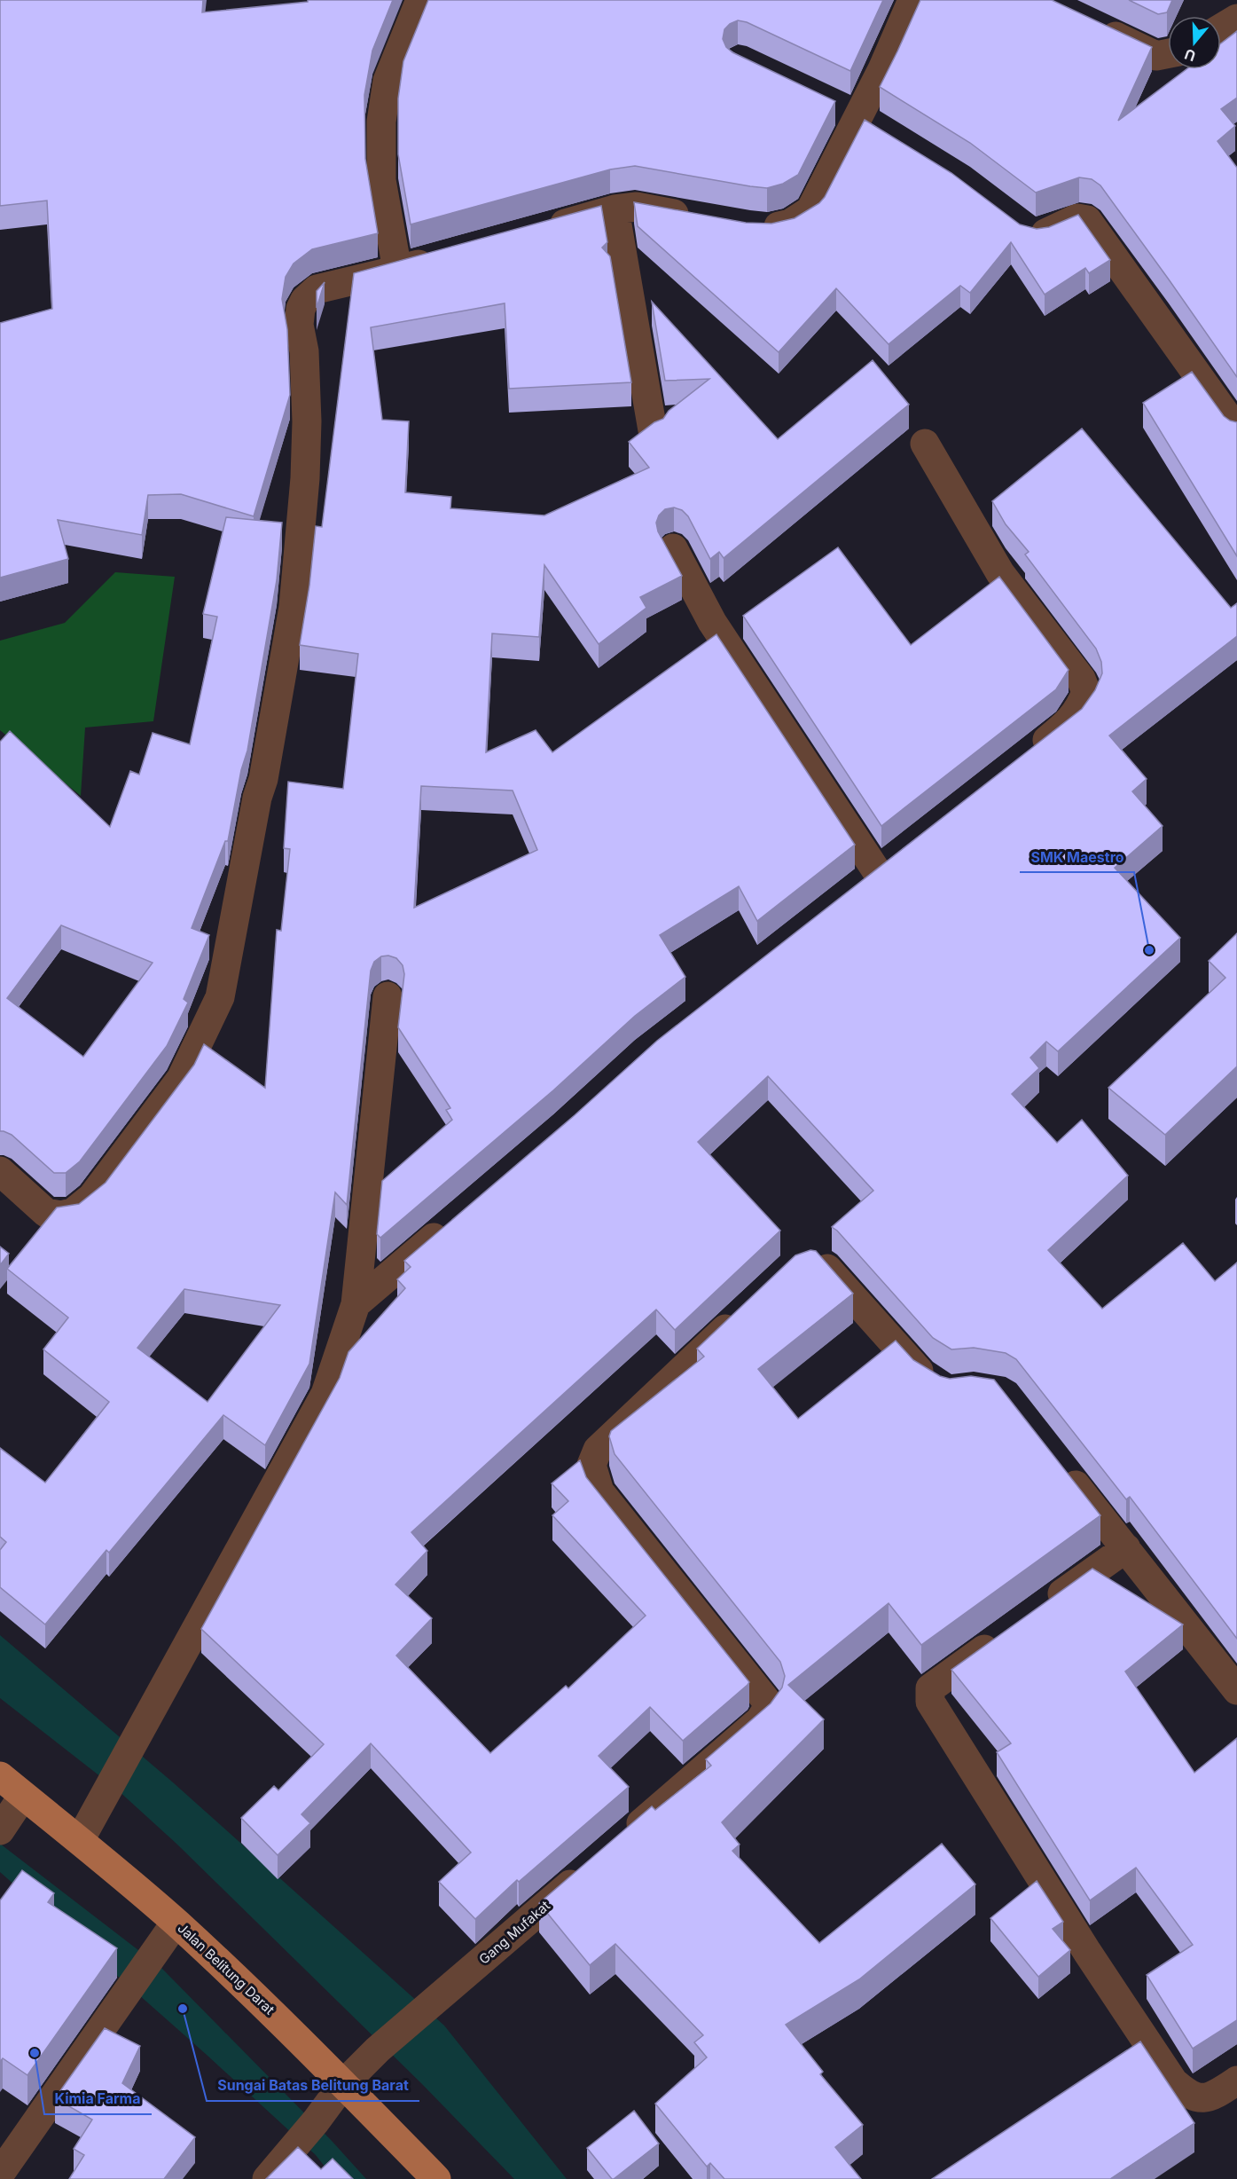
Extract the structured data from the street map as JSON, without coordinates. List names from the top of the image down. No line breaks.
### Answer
{"streets":{"main road":["Jalan Belitung Darat"],"street":["Gang Mufakat"]},"crossings":[["Gang Mufakat","Jalan Belitung Darat"]],"places":["SMK Maestro","Sungai Batas Belitung Barat","Kimia Farma"],"north":"bottom"}
